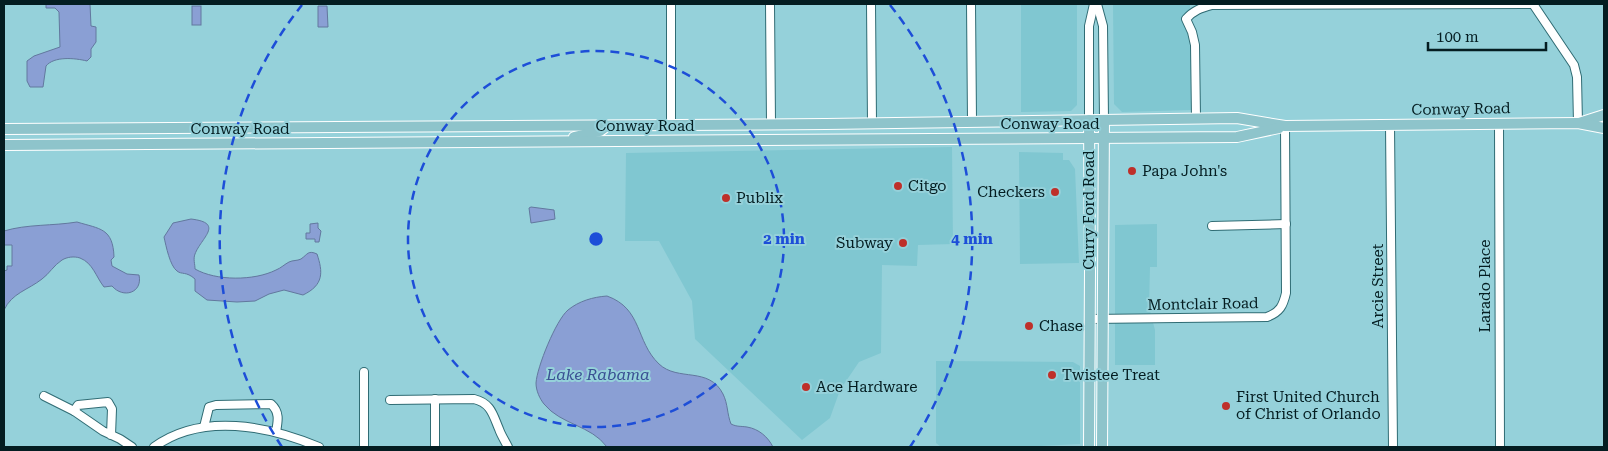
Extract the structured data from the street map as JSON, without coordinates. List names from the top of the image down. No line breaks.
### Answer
{"streets":{"main road":["Conway Road","Curry Ford Road"],"street":["Arcie Street","Larado Place","Montclair Road"]},"crossings":[["Conway Road","Curry Ford Road"],["Conway Road","Arcie Street"],["Conway Road","Larado Place"],["Conway Road","Montclair Road"],["Curry Ford Road","Montclair Road"]],"water":["Lake Rabama"],"places":["Papa John's","Citgo","Checkers","Publix","Subway","Chase","Twistee Treat","Ace Hardware","First United Church of Christ of Orlando"],"scale_bar":"100 m","rings":["2 min","4 min"]}
